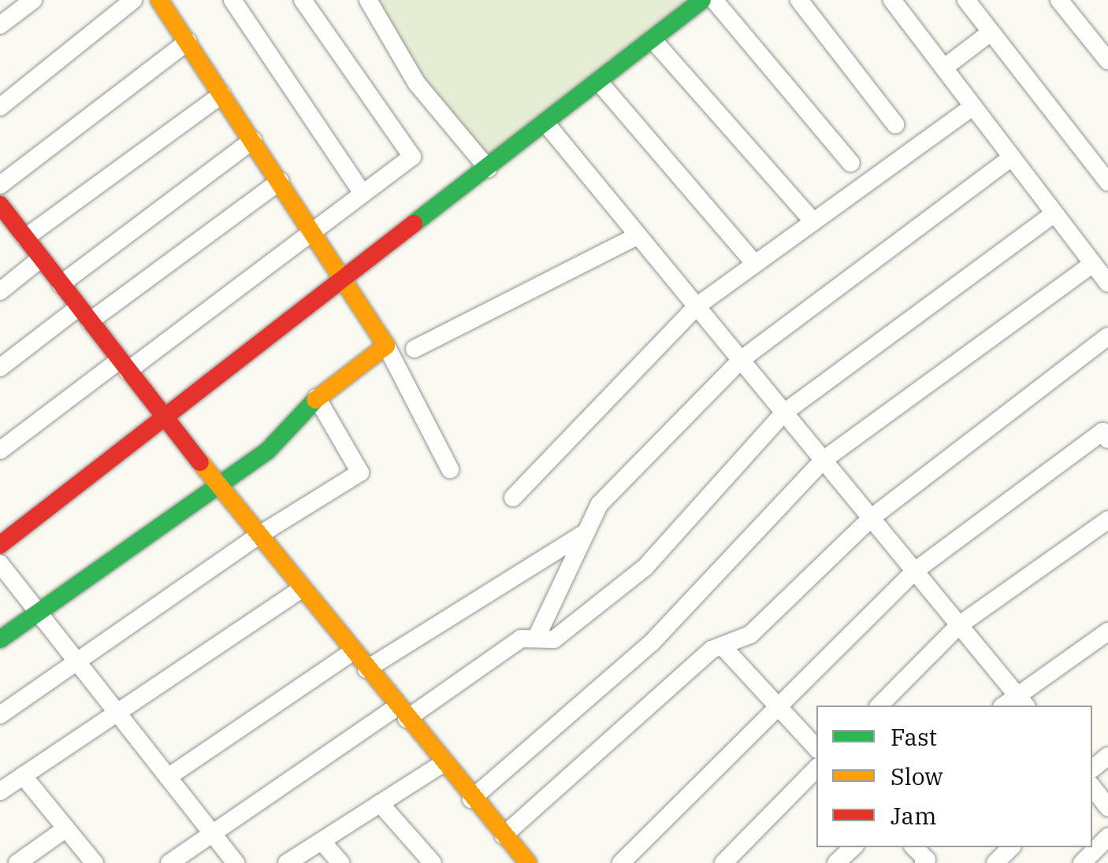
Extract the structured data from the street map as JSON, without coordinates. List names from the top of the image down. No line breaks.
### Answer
{"legend":["Fast","Slow","Jam"]}
